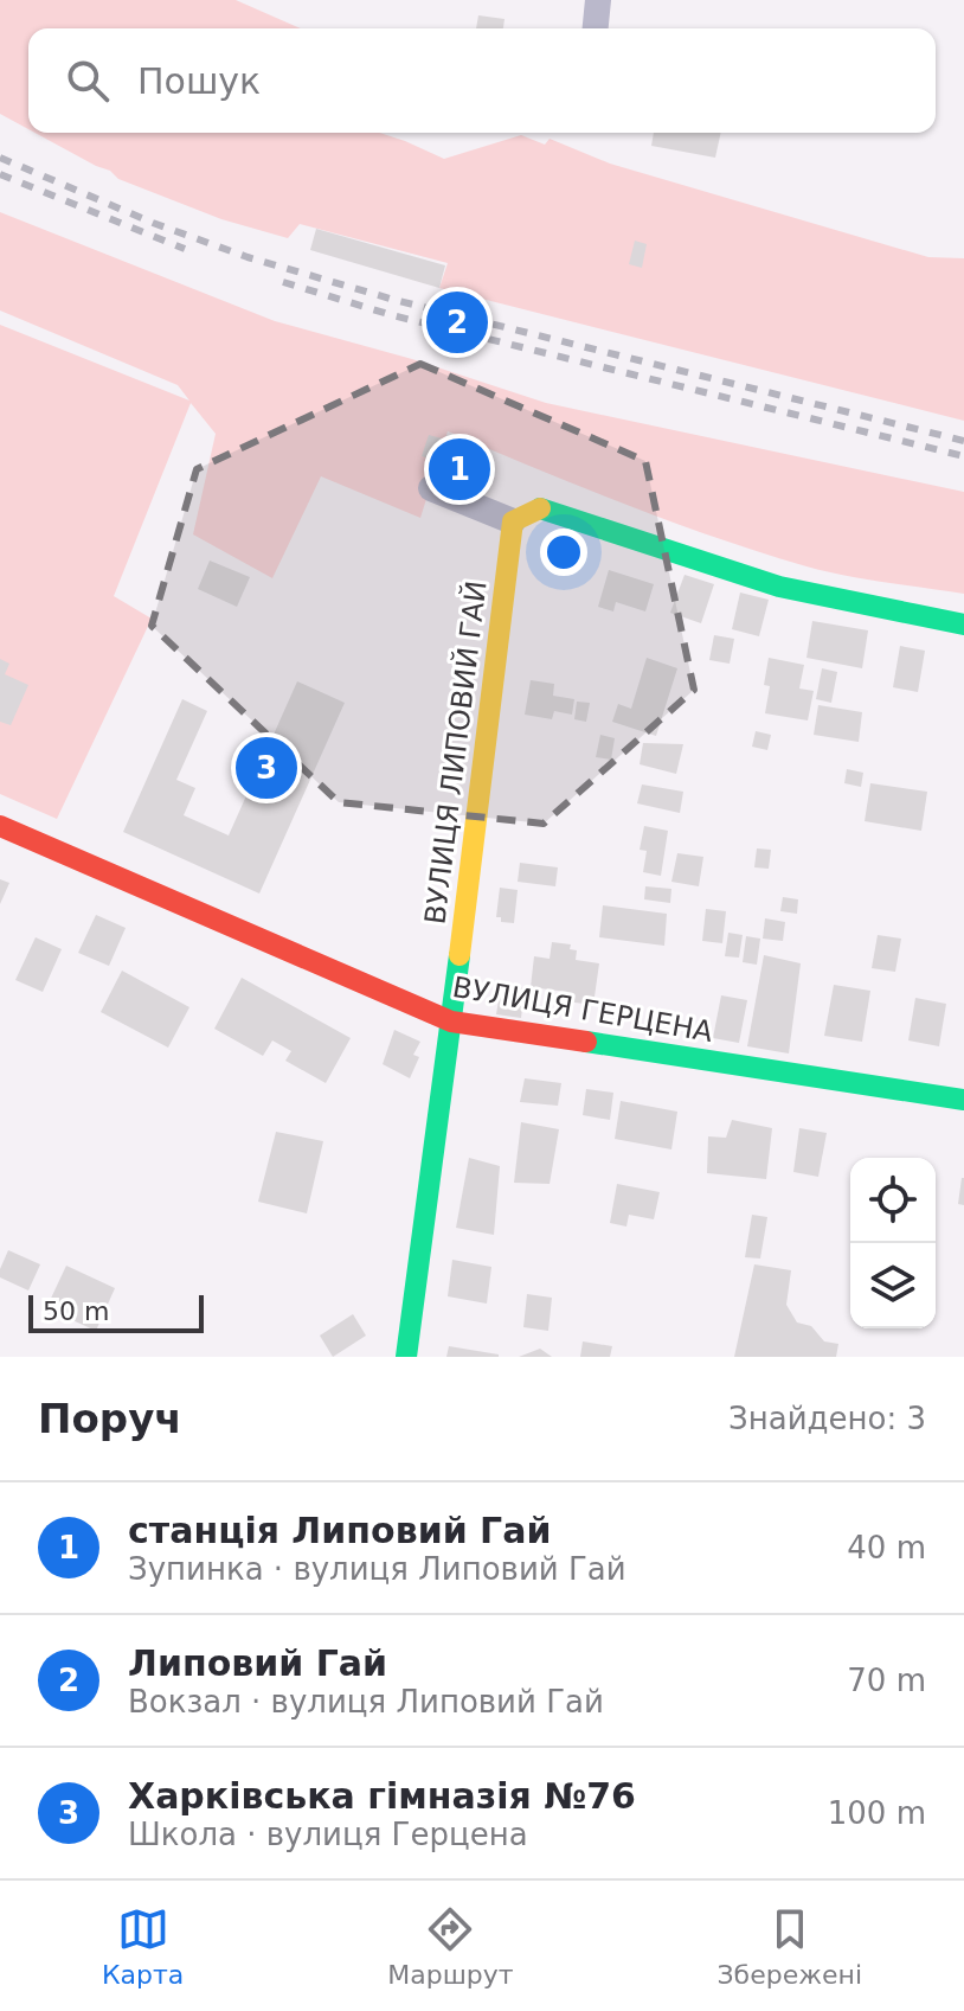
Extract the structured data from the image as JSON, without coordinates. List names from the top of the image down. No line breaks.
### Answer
{"streets":{"street":["ВУЛИЦЯ ЛИПОВИЙ ГАЙ","ВУЛИЦЯ ГЕРЦЕНА"]},"crossings":[["ВУЛИЦЯ ЛИПОВИЙ ГАЙ","ВУЛИЦЯ ГЕРЦЕНА"]],"scale_bar":"50 m","page":{"search":"Пошук","pins":["2","1","3"],"scale":"50 m","heading":["Поруч","Знайдено: 3"],"list":[{"mark":"1","name":"станція Липовий Гай","note":"Зупинка · вулиця Липовий Гай","value":"40 m"},{"mark":"2","name":"Липовий Гай","note":"Вокзал · вулиця Липовий Гай","value":"70 m"},{"mark":"3","name":"Харківська гімназія №76","note":"Школа · вулиця Герцена","value":"100 m"}],"nav":["Карта","Маршрут","Збережені"]}}
